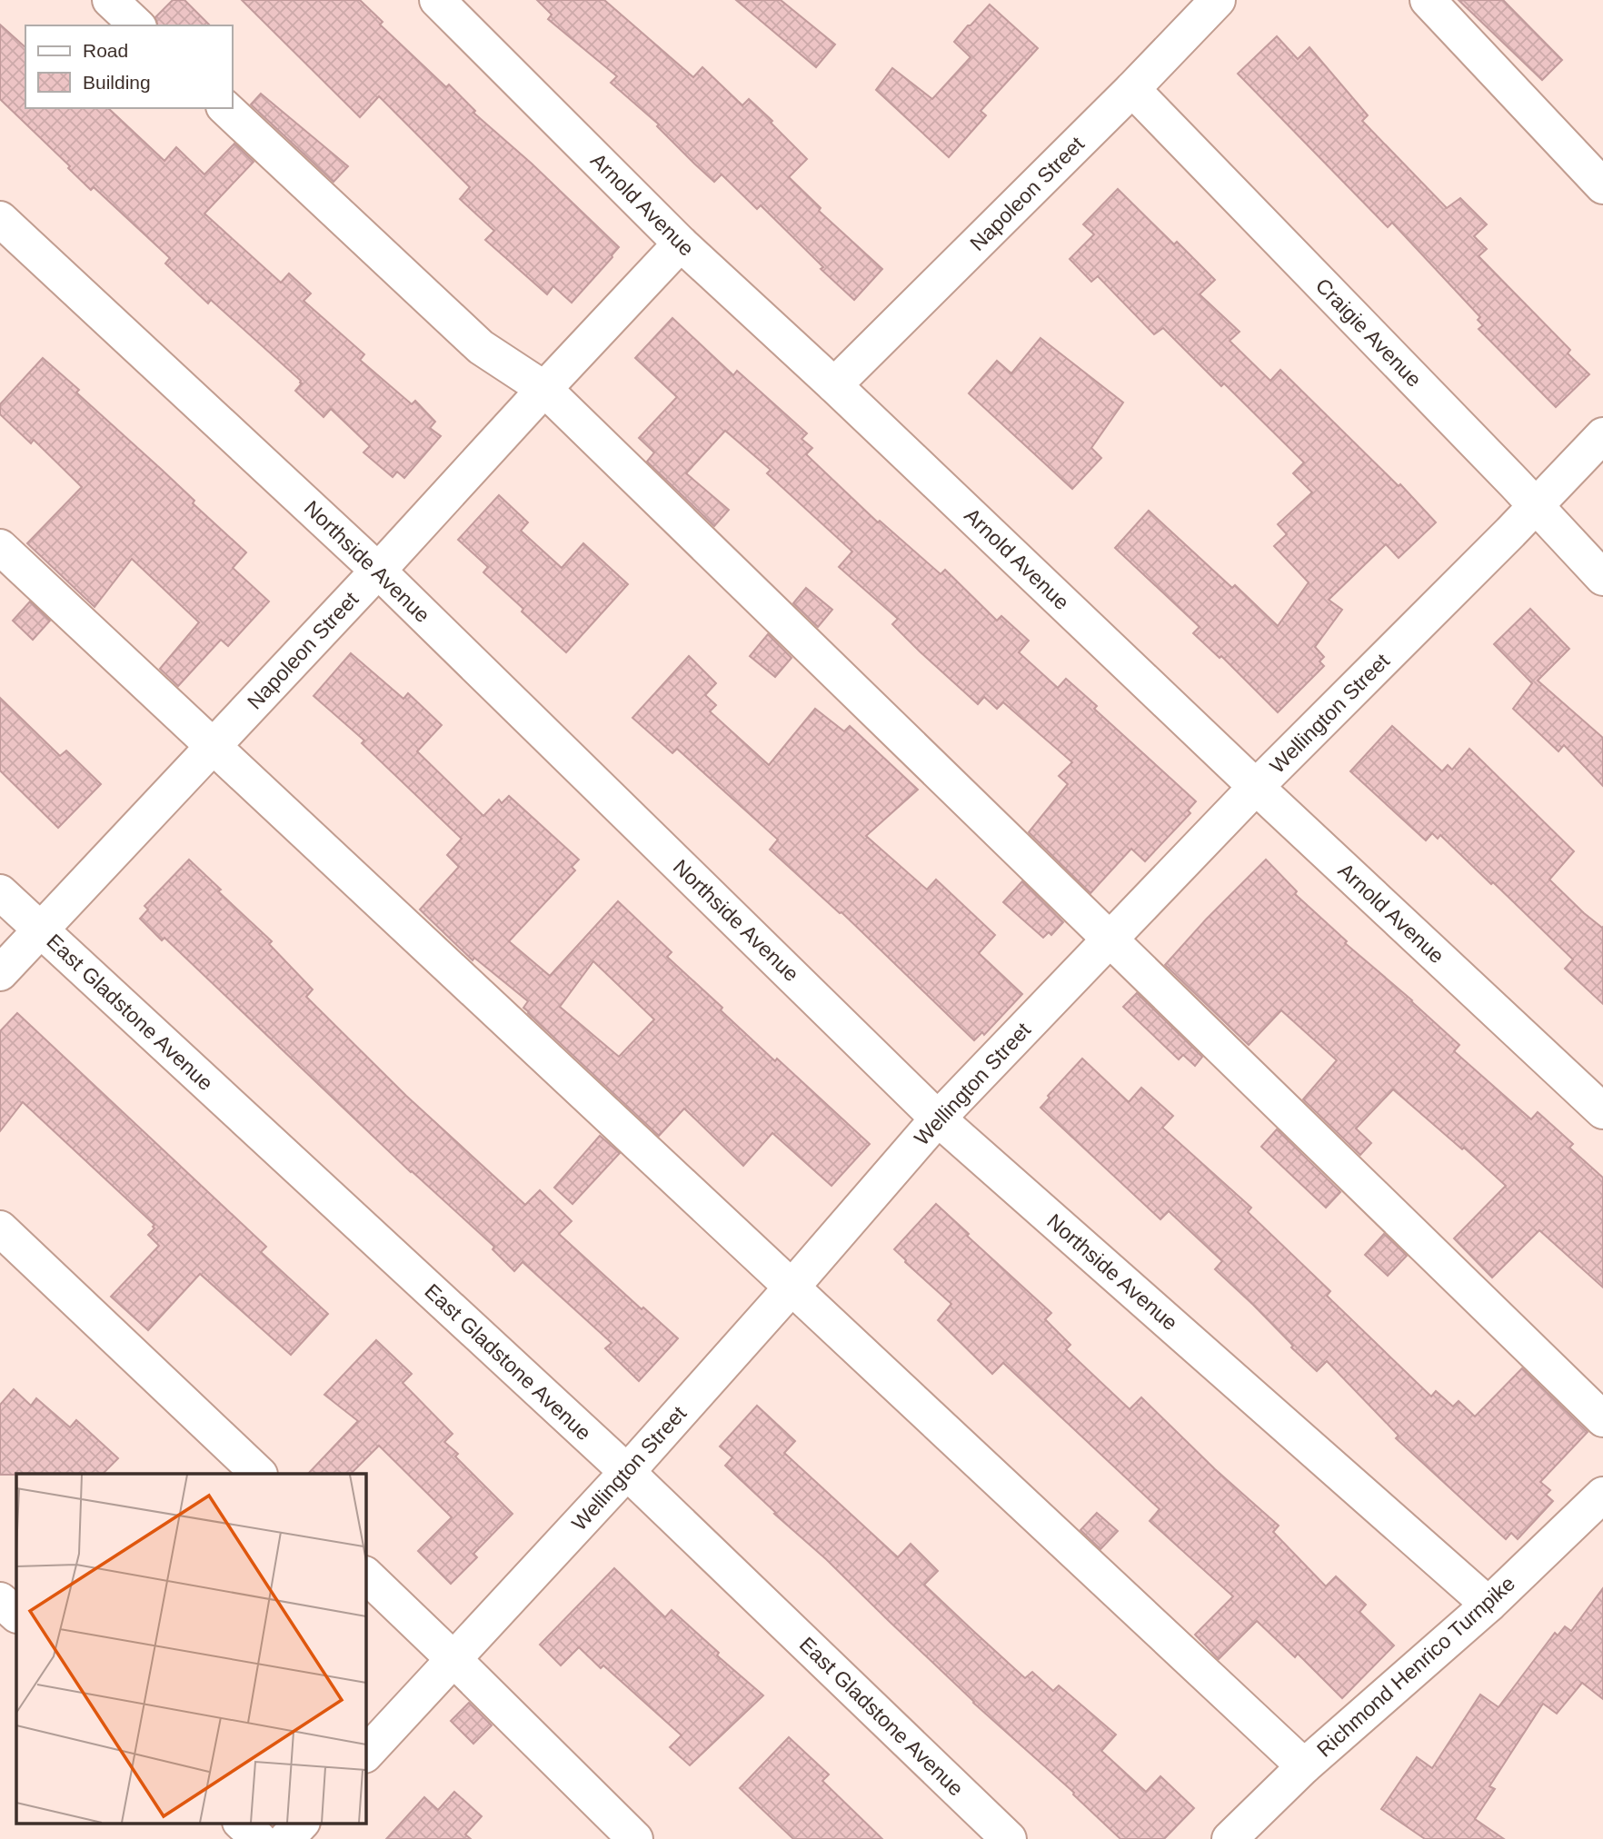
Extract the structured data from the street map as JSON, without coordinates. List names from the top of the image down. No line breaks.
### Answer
{"streets":{"street":["Napoleon Street","Arnold Avenue","Craigie Avenue","Northside Avenue","Wellington Street","East Gladstone Avenue","Richmond Henrico Turnpike"]},"crossings":[["Napoleon Street","Arnold Avenue"],["Napoleon Street","Craigie Avenue"],["Napoleon Street","Northside Avenue"],["Napoleon Street","East Gladstone Avenue"],["Arnold Avenue","Wellington Street"],["Craigie Avenue","Wellington Street"],["Northside Avenue","Wellington Street"],["Northside Avenue","Richmond Henrico Turnpike"],["Wellington Street","East Gladstone Avenue"]],"legend":["Road","Building"]}
